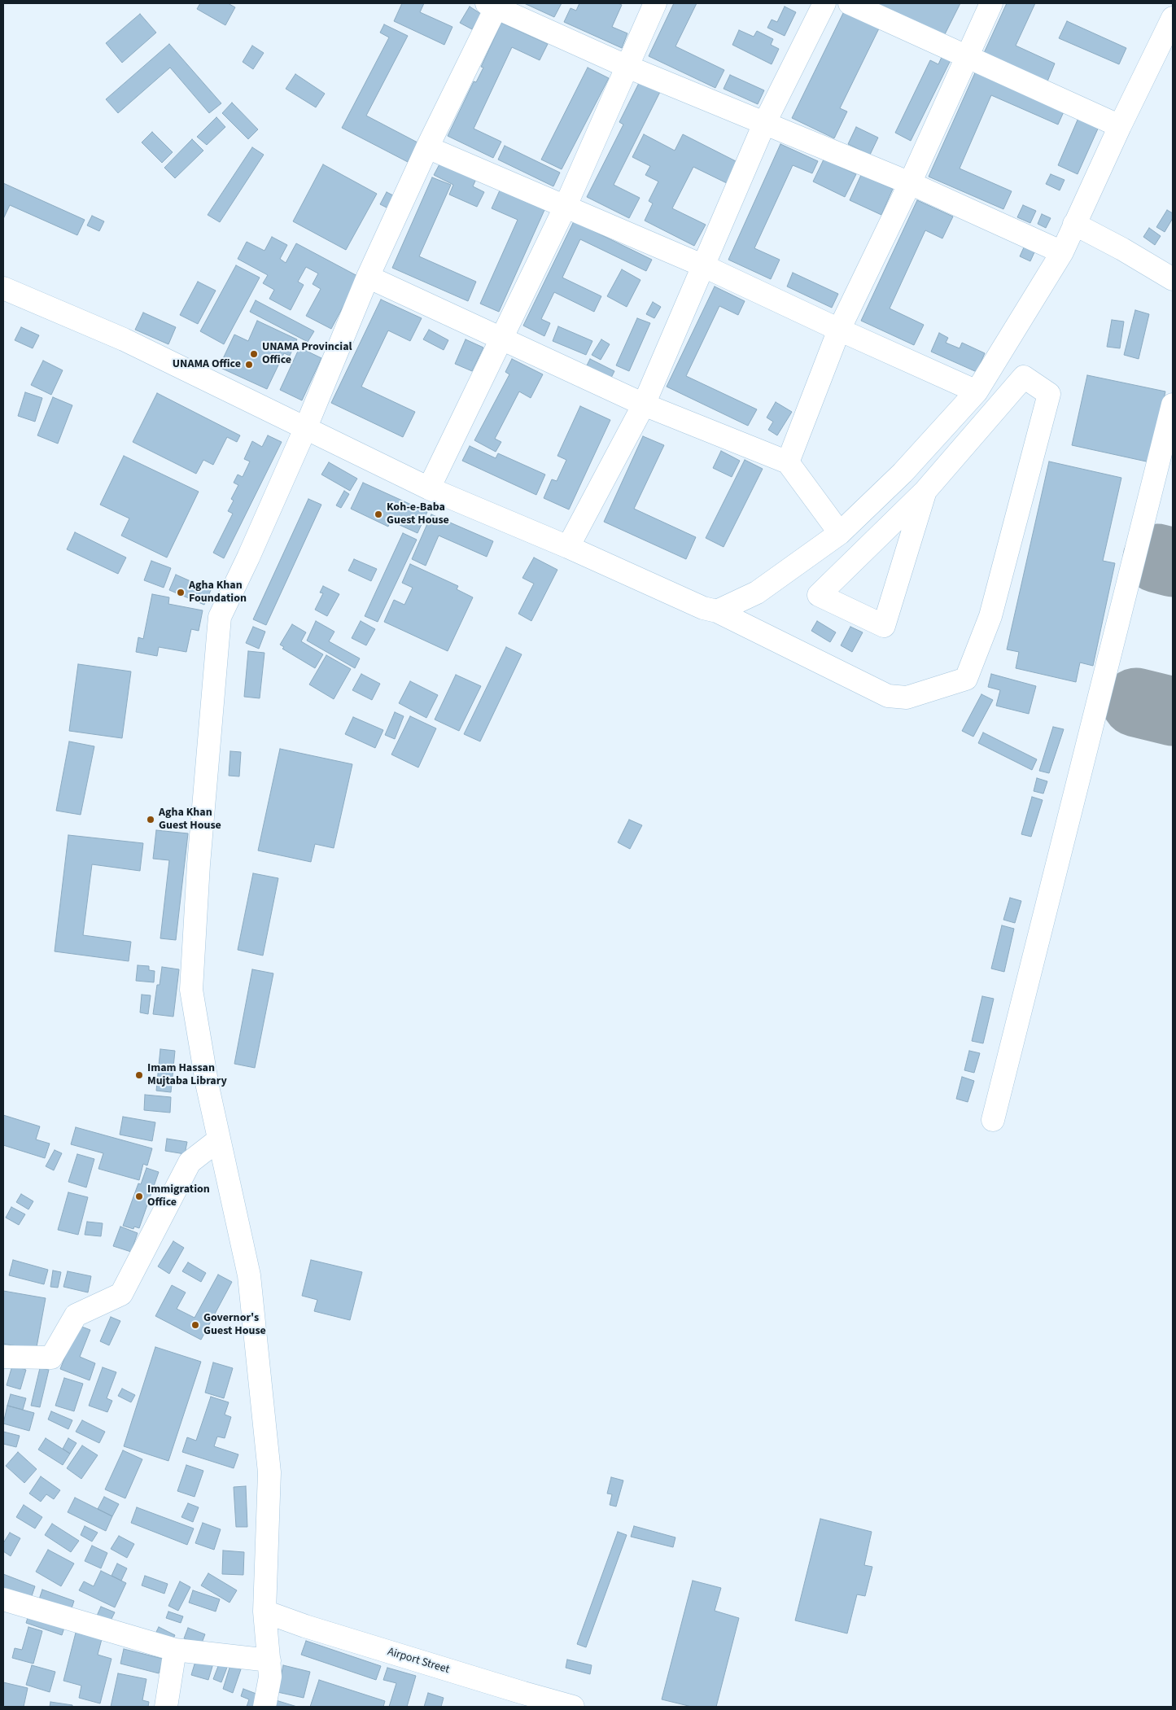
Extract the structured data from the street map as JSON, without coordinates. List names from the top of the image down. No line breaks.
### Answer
{"streets":{"street":["Airport Street"]},"places":["UNAMA Provincial Office","UNAMA Office","Koh-e-Baba Guest House","Agha Khan Foundation","Agha Khan Guest House","Imam Hassan Mujtaba Library","Immigration Office","Governor's Guest House"]}
